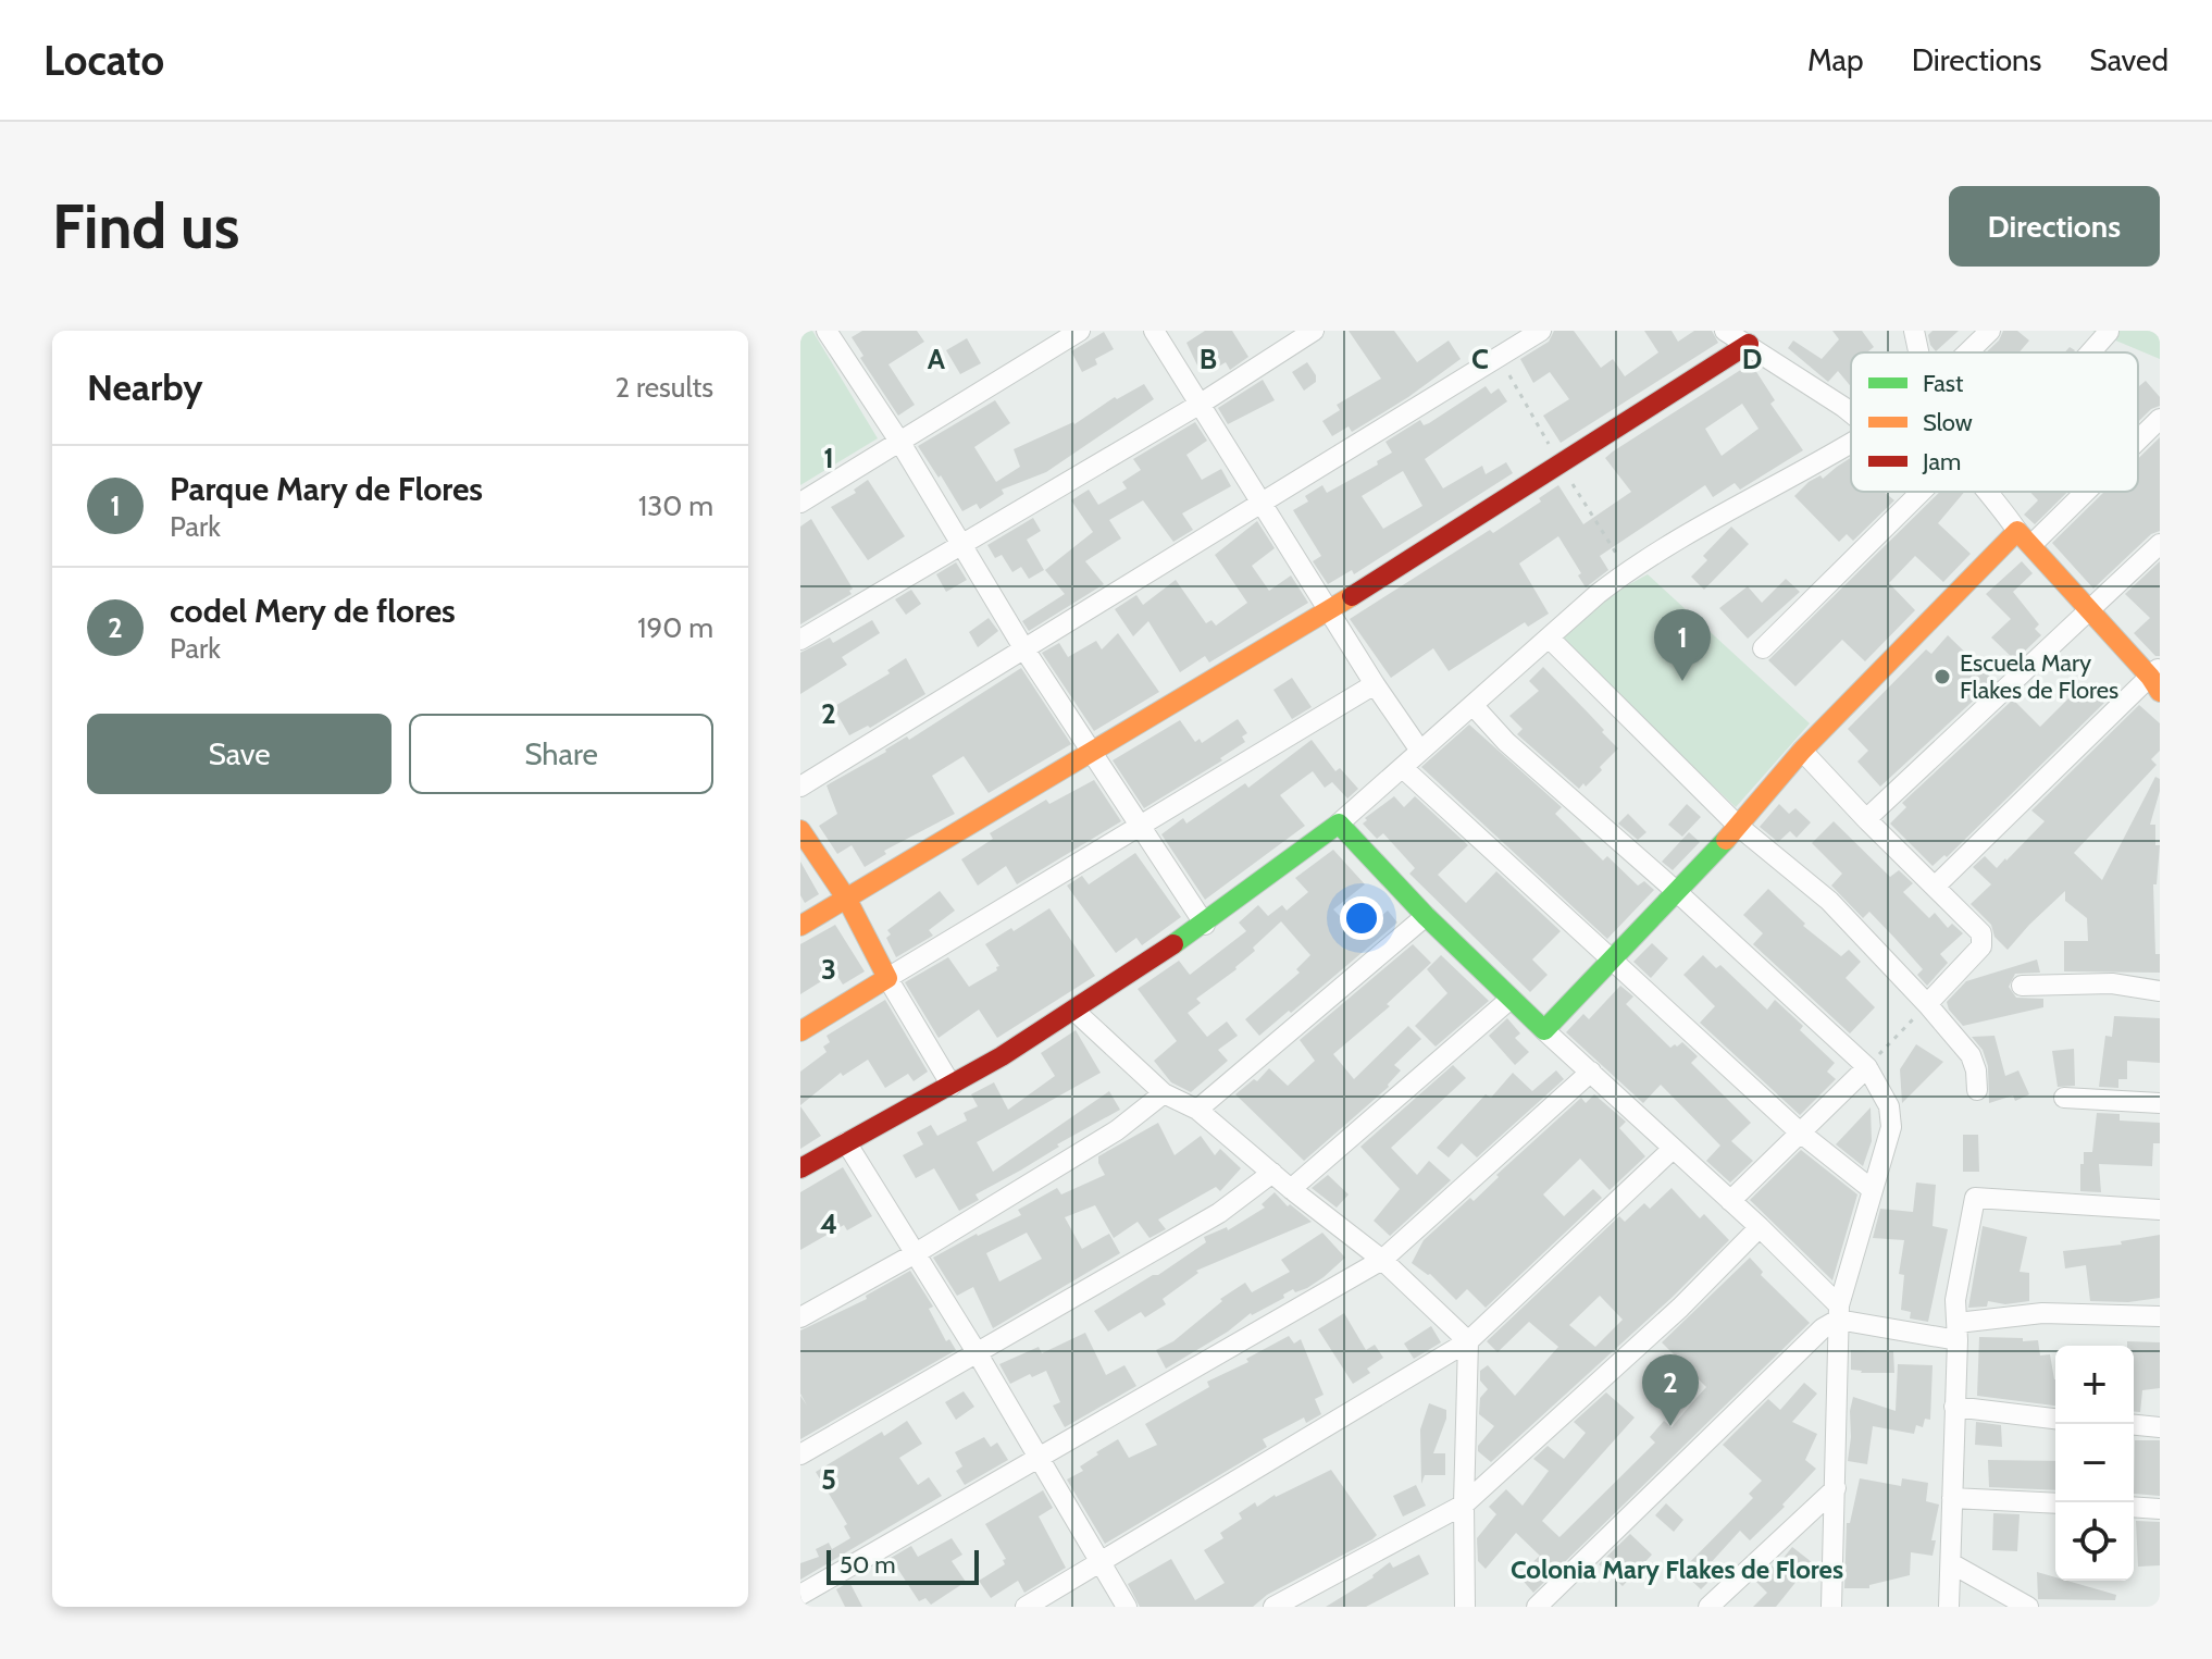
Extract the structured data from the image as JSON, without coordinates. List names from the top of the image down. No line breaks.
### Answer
{"districts":["Colonia Mary Flakes de Flores"],"places":["Escuela Mary Flakes de Flores"],"legend":["Fast","Slow","Jam"],"scale_bar":"50 m","page":{"header":"Locato","nav":["Map","Directions","Saved"],"buttons":["Directions",["Save","Share"]],"title":"Find us","heading":["Nearby","2 results"],"list":[{"mark":"1","name":"Parque Mary de Flores","note":"Park","value":"130 m"},{"mark":"2","name":"codel Mery de flores","note":"Park","value":"190 m"}],"pins":["1","2"],"map_buttons":["+","−"],"scale":"50 m"},"grid":{"columns":["A","B","C","D"],"rows":["1","2","3","4","5"]}}
